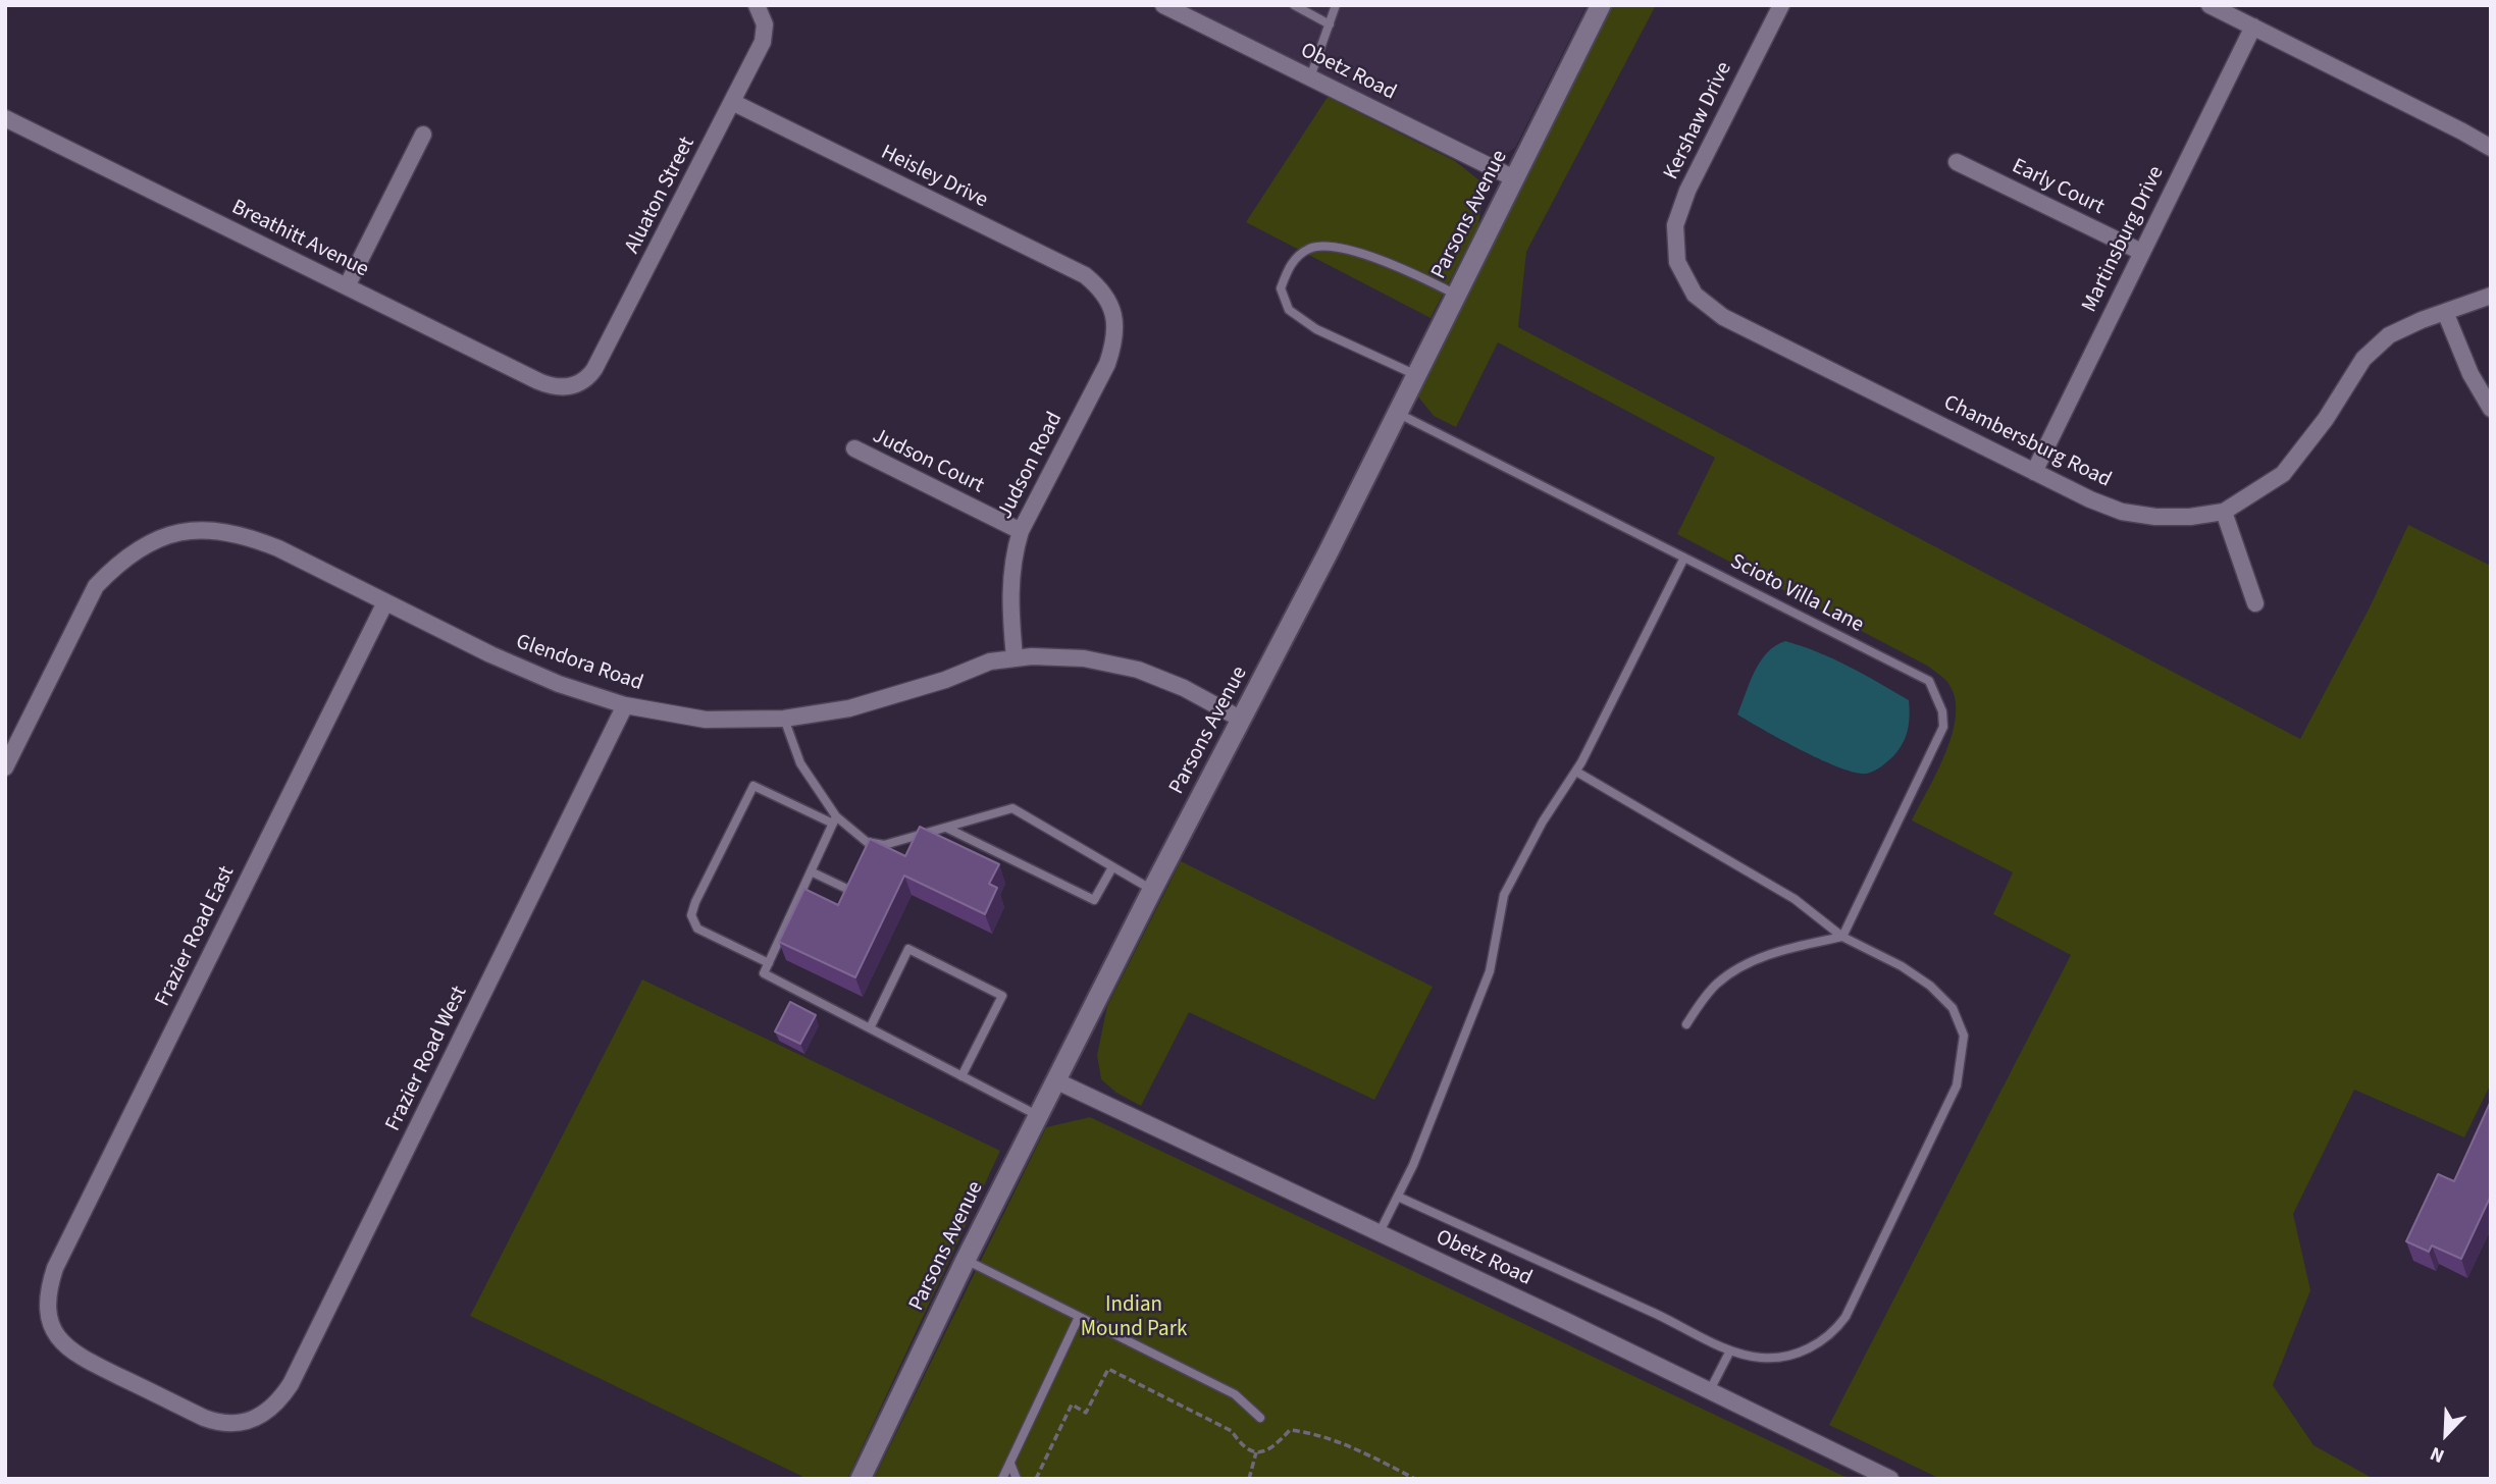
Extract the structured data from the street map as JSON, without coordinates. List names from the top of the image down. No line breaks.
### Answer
{"streets":{"street":["Obetz Road","Kershaw Drive","Heisley Drive","Early Court","Aluaton Street","Parsons Avenue","Breathitt Avenue","Martinsburg Drive","Chambersburg Road","Judson Court","Judson Road","Glendora Road","Frazier Road East","Frazier Road West"],"lane":["Scioto Villa Lane"]},"crossings":[["Obetz Road","Parsons Avenue"],["Kershaw Drive","Chambersburg Road"],["Heisley Drive","Aluaton Street"],["Heisley Drive","Judson Road"],["Early Court","Martinsburg Drive"],["Aluaton Street","Breathitt Avenue"],["Parsons Avenue","Scioto Villa Lane"],["Parsons Avenue","Glendora Road"],["Martinsburg Drive","Chambersburg Road"],["Judson Court","Judson Road"],["Judson Road","Glendora Road"],["Glendora Road","Frazier Road East"],["Glendora Road","Frazier Road West"],["Frazier Road East","Frazier Road West"]],"parks":["Indian Mound Park"],"north":"bottom left"}
